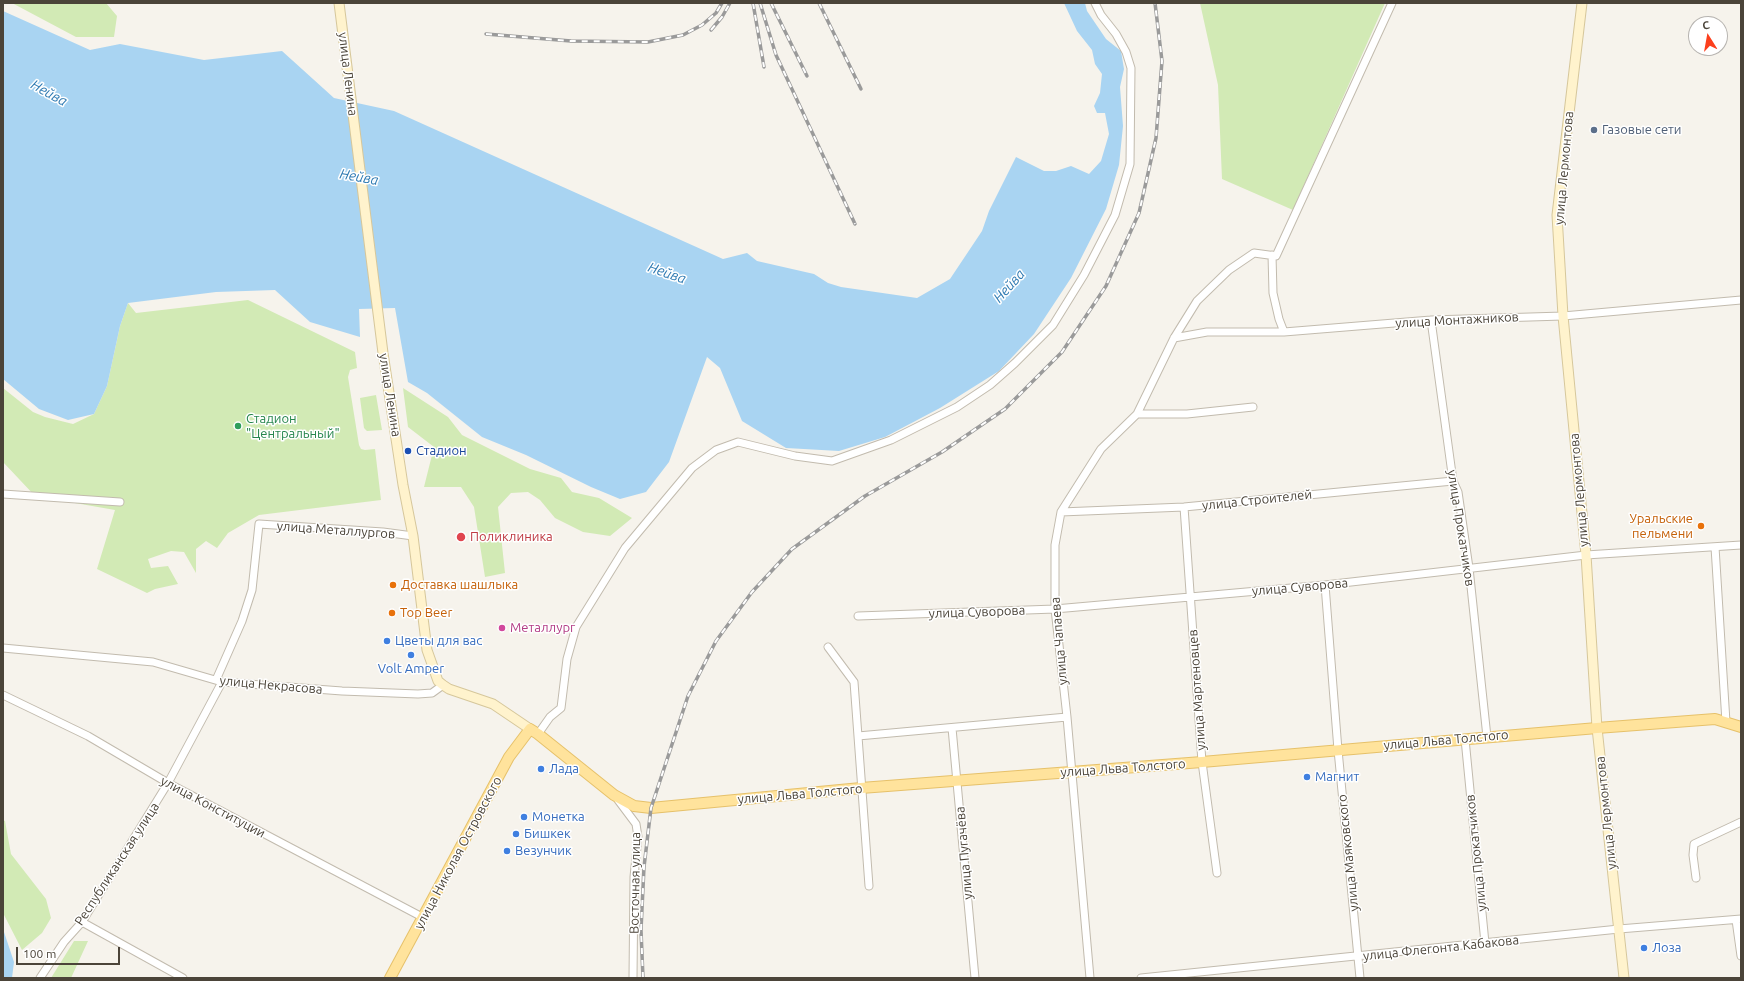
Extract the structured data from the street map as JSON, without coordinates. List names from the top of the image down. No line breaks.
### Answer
{"streets":{"main road":["улица Льва Толстого","улица Николая Островского"],"street":["улица Ленина","улица Лермонтова","улица Монтажников","улица Строителей","улица Прокатчиков","улица Металлургов","улица Суворова","улица Чапаева","улица Некрасова","улица Мартеновцев","улица Конституции","улица Пугачёва","улица Маяковского","Республиканская улица","Восточная улица","улица Флегонта Кабакова"]},"crossings":[["улица Ленина","улица Металлургов"],["улица Ленина","улица Некрасова"],["улица Лермонтова","улица Монтажников"],["улица Лермонтова","улица Суворова"],["улица Лермонтова","улица Льва Толстого"],["улица Лермонтова","улица Флегонта Кабакова"],["улица Монтажников","улица Прокатчиков"],["улица Монтажников","улица Чапаева"],["улица Строителей","улица Прокатчиков"],["улица Строителей","улица Чапаева"],["улица Строителей","улица Мартеновцев"],["улица Прокатчиков","улица Суворова"],["улица Прокатчиков","улица Льва Толстого"],["улица Прокатчиков","улица Флегонта Кабакова"],["улица Металлургов","Республиканская улица"],["улица Суворова","улица Чапаева"],["улица Суворова","улица Мартеновцев"],["улица Суворова","улица Маяковского"],["улица Чапаева","улица Льва Толстого"],["улица Некрасова","Республиканская улица"],["улица Мартеновцев","улица Льва Толстого"],["улица Льва Толстого","улица Николая Островского"],["улица Льва Толстого","улица Пугачёва"],["улица Льва Толстого","улица Маяковского"],["улица Льва Толстого","Восточная улица"],["улица Конституции","улица Николая Островского"],["улица Конституции","Республиканская улица"],["улица Маяковского","улица Флегонта Кабакова"]],"water":["Нейва"],"places":["Газовые сети","Стадион \"Центральный\"","Стадион","Уральские пельмени","Поликлиника","Доставка шашлыка","Top Beer","Металлург","Цветы для вас","Volt Amper","Лада","Магнит","Монетка","Бишкек","Везунчик","Лоза"],"scale_bar":"100 m","north":"top"}
